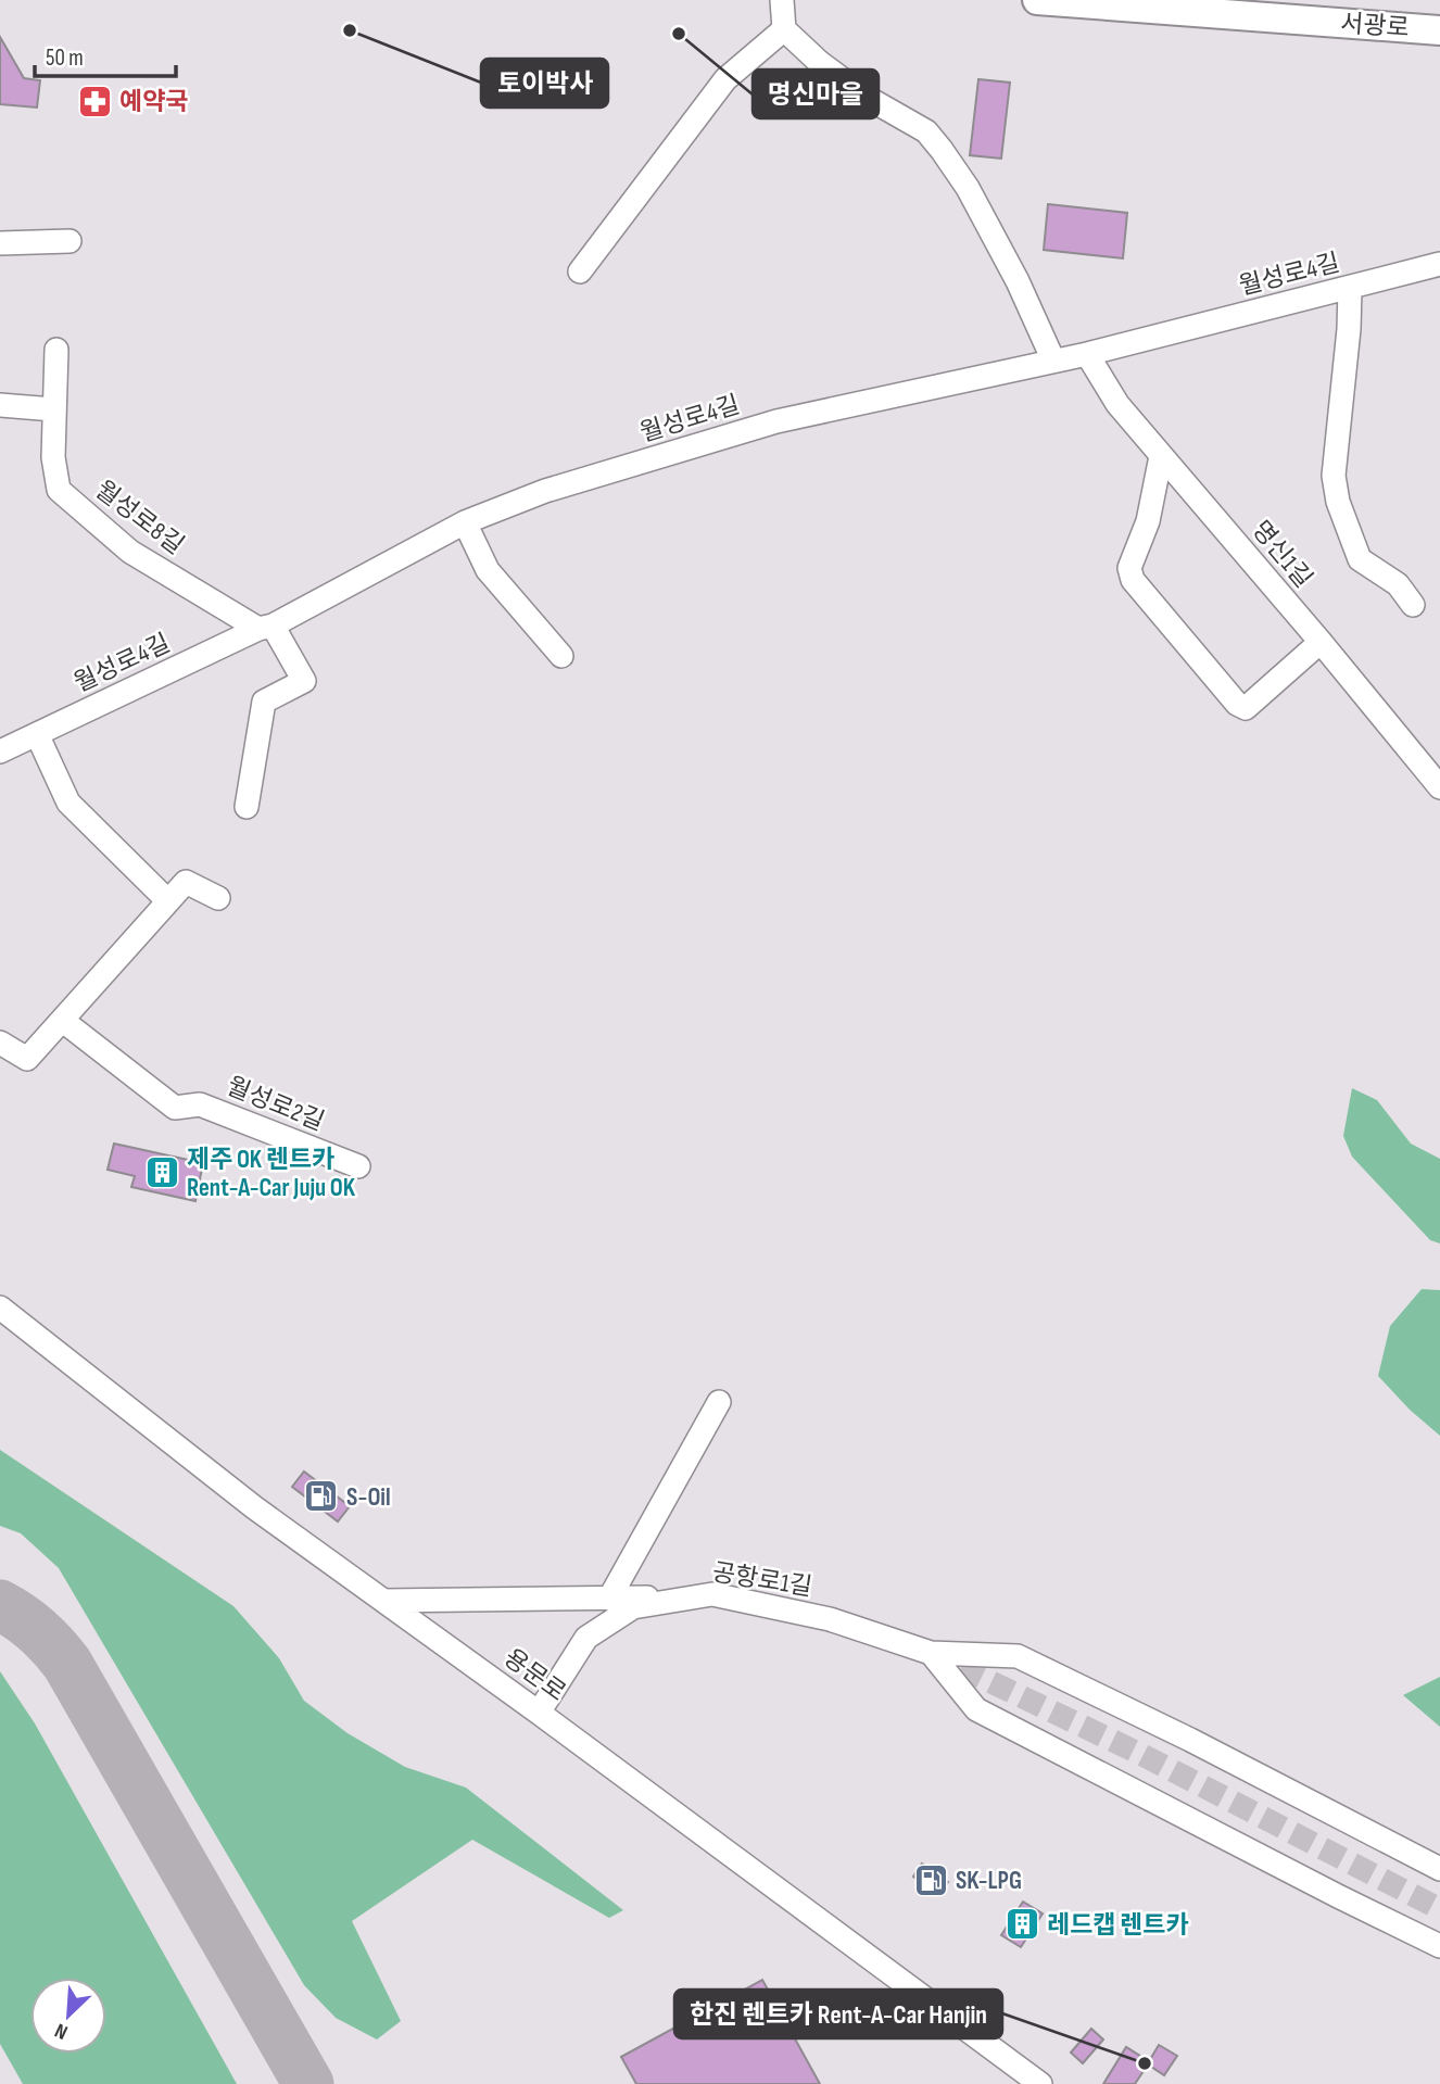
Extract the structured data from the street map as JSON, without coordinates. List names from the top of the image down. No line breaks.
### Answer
{"streets":{"main road":["서광로"],"street":["월성로4길","월성로8길","명신1길","월성로2길","공항로1길","용문로"]},"crossings":[["월성로4길","월성로8길"],["월성로4길","명신1길"],["공항로1길","용문로"]],"places":{"other":["토이박사","명신마을","한진 렌트카 Rent-A-Car Hanjin"],"pharmacy":["예약국"],"building":["제주 OK 렌트카 Rent-A-Car Juju OK","레드캡 렌트카"],"fuel station":["S-Oil","SK-LPG"]},"scale_bar":"50 m","north":"bottom left"}
